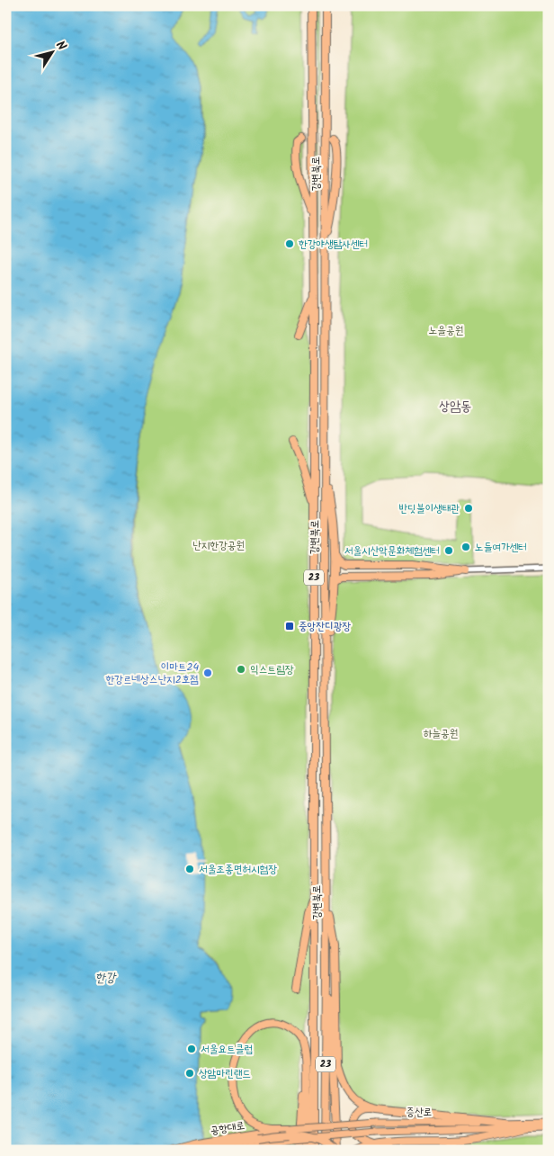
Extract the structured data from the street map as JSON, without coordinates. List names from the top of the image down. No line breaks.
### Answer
{"streets":{"highway":["강변북로","23"],"main road":["증산로","공항대로"]},"crossings":[["증산로","공항대로"]],"districts":["상암동"],"water":["한강"],"parks":["노을공원","난지한강공원","하늘공원"],"places":{"other":["한강야생탐사센터","반딧불이생태관","노들여가센터","서울시산악문화체험센터","익스트림장","이마트24 한강르네상스난지2호점","서울조종면허시험장","서울요트클럽","상암마린랜드"],"transit":["중앙잔디광장"]},"north":"top right"}
